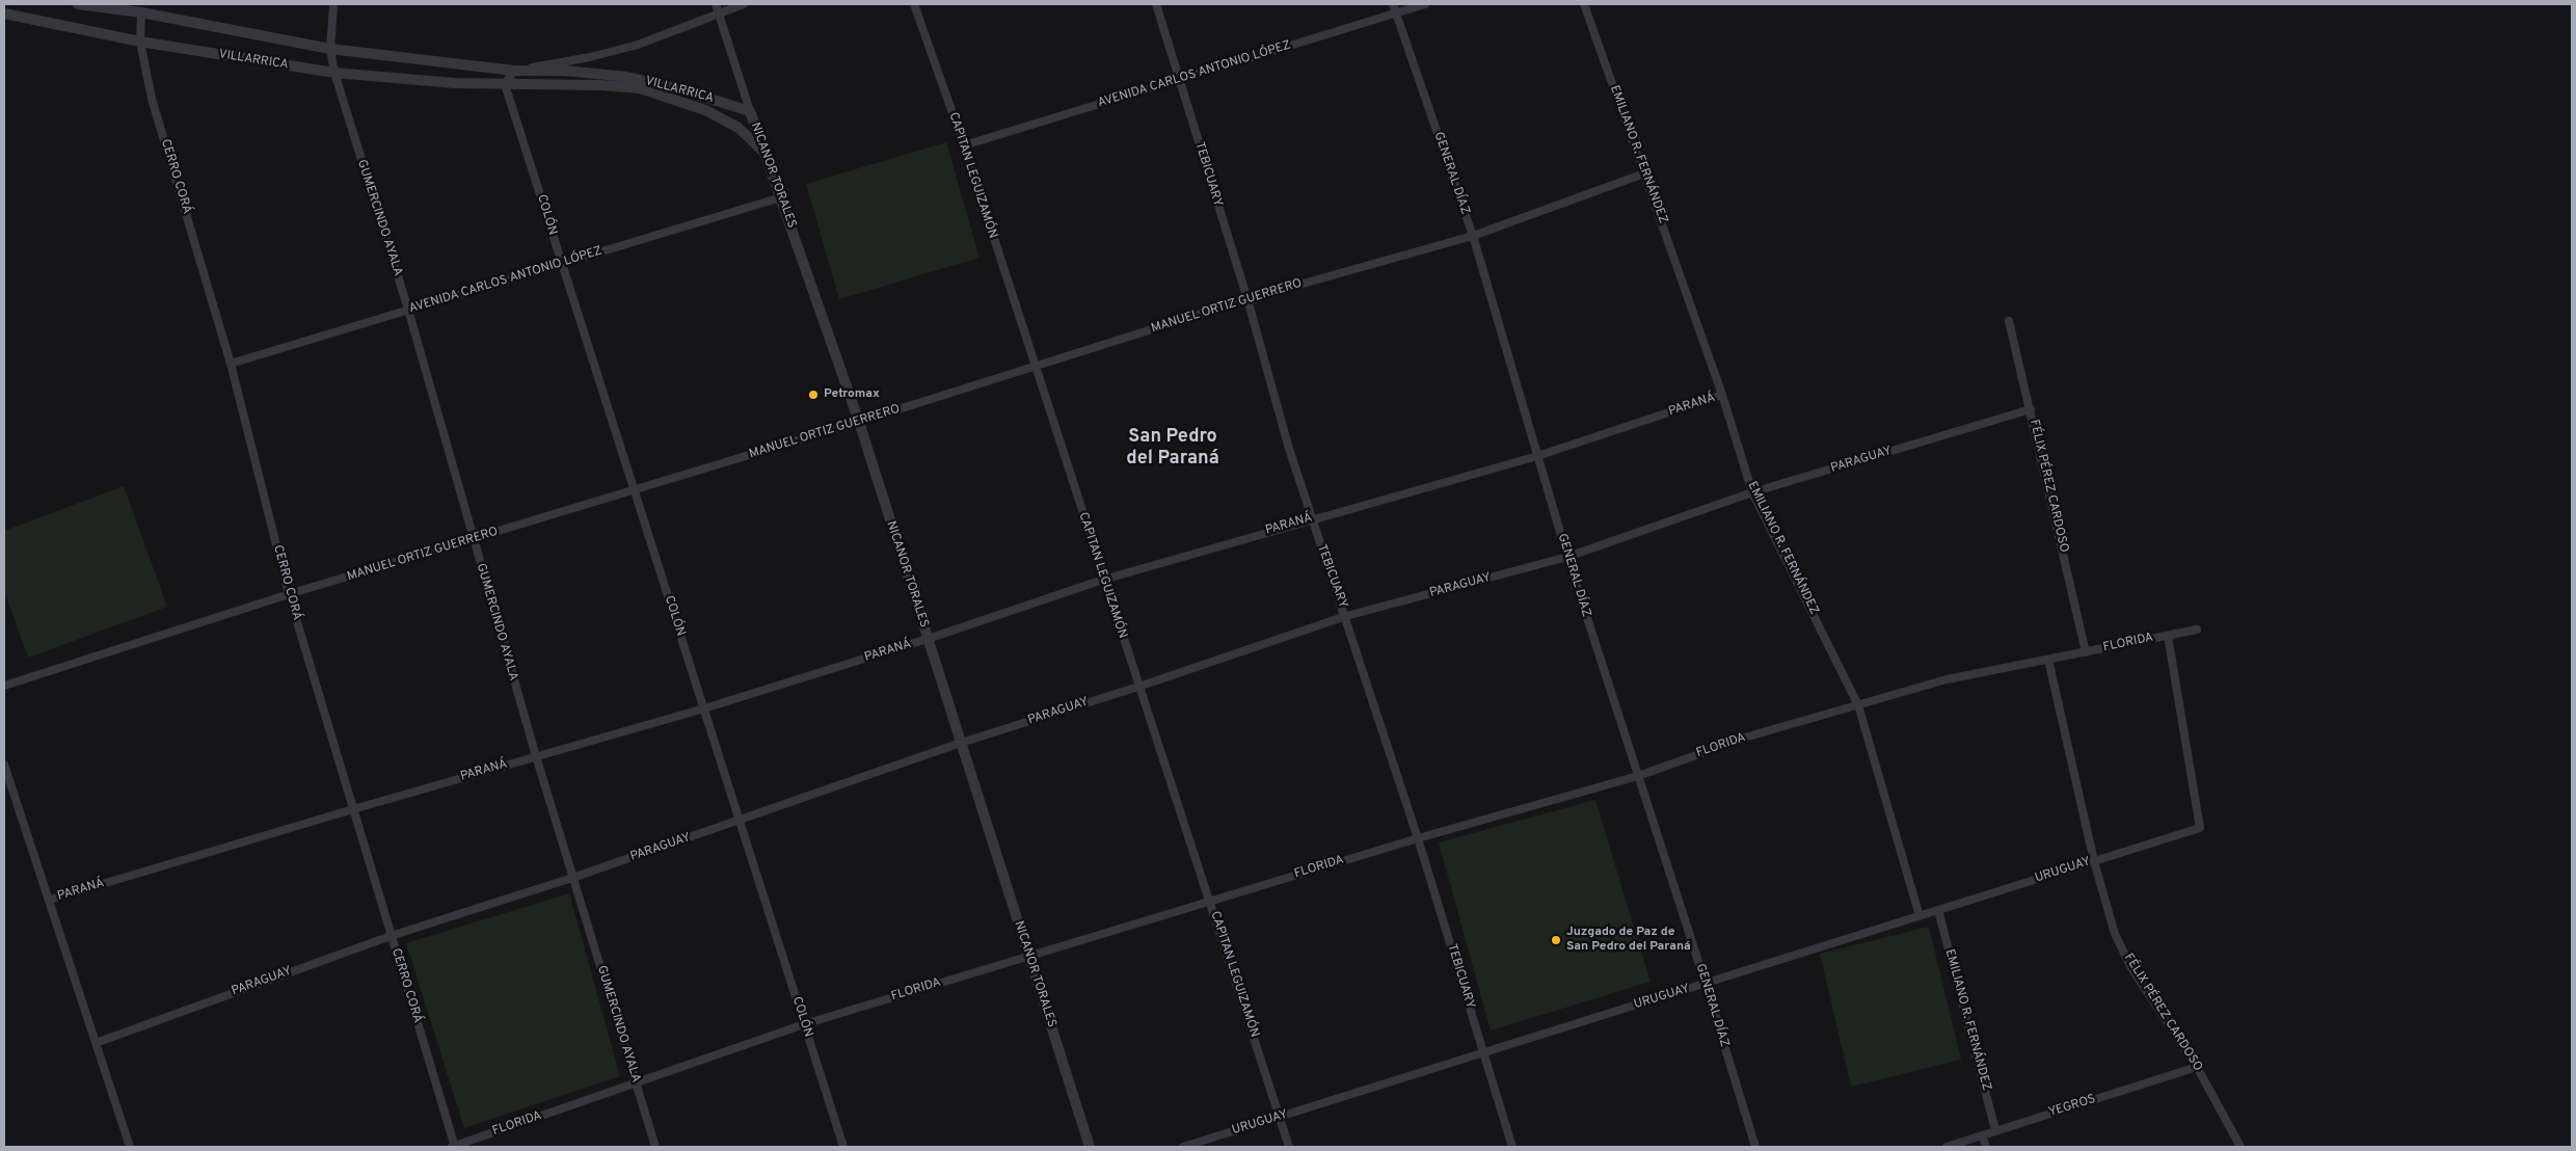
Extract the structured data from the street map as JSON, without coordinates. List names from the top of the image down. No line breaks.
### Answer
{"streets":{"street":["VILLARRICA","AVENIDA CARLOS ANTONIO LÓPEZ","EMILIANO R. FERNÁNDEZ","GENERAL DÍAZ","TEBICUARY","NICANOR TORALES","CAPITAN LEGUIZAMÓN","CERRO CORÁ","COLÓN","GUMERCINDO AYALA","MANUEL ORTIZ GUERRERO","PARANÁ","PARAGUAY","FÉLIX PÉREZ CARDOSO","FLORIDA","URUGUAY","YEGROS"]},"crossings":[["VILLARRICA","NICANOR TORALES"],["VILLARRICA","CERRO CORÁ"],["VILLARRICA","COLÓN"],["VILLARRICA","GUMERCINDO AYALA"],["AVENIDA CARLOS ANTONIO LÓPEZ","GENERAL DÍAZ"],["AVENIDA CARLOS ANTONIO LÓPEZ","TEBICUARY"],["AVENIDA CARLOS ANTONIO LÓPEZ","NICANOR TORALES"],["AVENIDA CARLOS ANTONIO LÓPEZ","CAPITAN LEGUIZAMÓN"],["AVENIDA CARLOS ANTONIO LÓPEZ","CERRO CORÁ"],["AVENIDA CARLOS ANTONIO LÓPEZ","COLÓN"],["AVENIDA CARLOS ANTONIO LÓPEZ","GUMERCINDO AYALA"],["EMILIANO R. FERNÁNDEZ","MANUEL ORTIZ GUERRERO"],["EMILIANO R. FERNÁNDEZ","PARANÁ"],["EMILIANO R. FERNÁNDEZ","PARAGUAY"],["EMILIANO R. FERNÁNDEZ","FLORIDA"],["EMILIANO R. FERNÁNDEZ","URUGUAY"],["EMILIANO R. FERNÁNDEZ","YEGROS"],["GENERAL DÍAZ","MANUEL ORTIZ GUERRERO"],["GENERAL DÍAZ","PARANÁ"],["GENERAL DÍAZ","PARAGUAY"],["GENERAL DÍAZ","FLORIDA"],["GENERAL DÍAZ","URUGUAY"],["TEBICUARY","MANUEL ORTIZ GUERRERO"],["TEBICUARY","PARANÁ"],["TEBICUARY","PARAGUAY"],["TEBICUARY","FLORIDA"],["TEBICUARY","URUGUAY"],["NICANOR TORALES","MANUEL ORTIZ GUERRERO"],["NICANOR TORALES","PARANÁ"],["NICANOR TORALES","PARAGUAY"],["NICANOR TORALES","FLORIDA"],["CAPITAN LEGUIZAMÓN","MANUEL ORTIZ GUERRERO"],["CAPITAN LEGUIZAMÓN","PARANÁ"],["CAPITAN LEGUIZAMÓN","PARAGUAY"],["CAPITAN LEGUIZAMÓN","FLORIDA"],["CAPITAN LEGUIZAMÓN","URUGUAY"],["CERRO CORÁ","MANUEL ORTIZ GUERRERO"],["CERRO CORÁ","PARANÁ"],["CERRO CORÁ","PARAGUAY"],["CERRO CORÁ","FLORIDA"],["COLÓN","MANUEL ORTIZ GUERRERO"],["COLÓN","PARANÁ"],["COLÓN","PARAGUAY"],["COLÓN","FLORIDA"],["GUMERCINDO AYALA","MANUEL ORTIZ GUERRERO"],["GUMERCINDO AYALA","PARANÁ"],["GUMERCINDO AYALA","PARAGUAY"],["GUMERCINDO AYALA","FLORIDA"],["PARAGUAY","FÉLIX PÉREZ CARDOSO"],["FÉLIX PÉREZ CARDOSO","FLORIDA"],["FÉLIX PÉREZ CARDOSO","URUGUAY"],["FÉLIX PÉREZ CARDOSO","YEGROS"],["FLORIDA","URUGUAY"]],"districts":["San Pedro del Paraná"],"places":["Petromax","Juzgado de Paz de San Pedro del Paraná"]}
